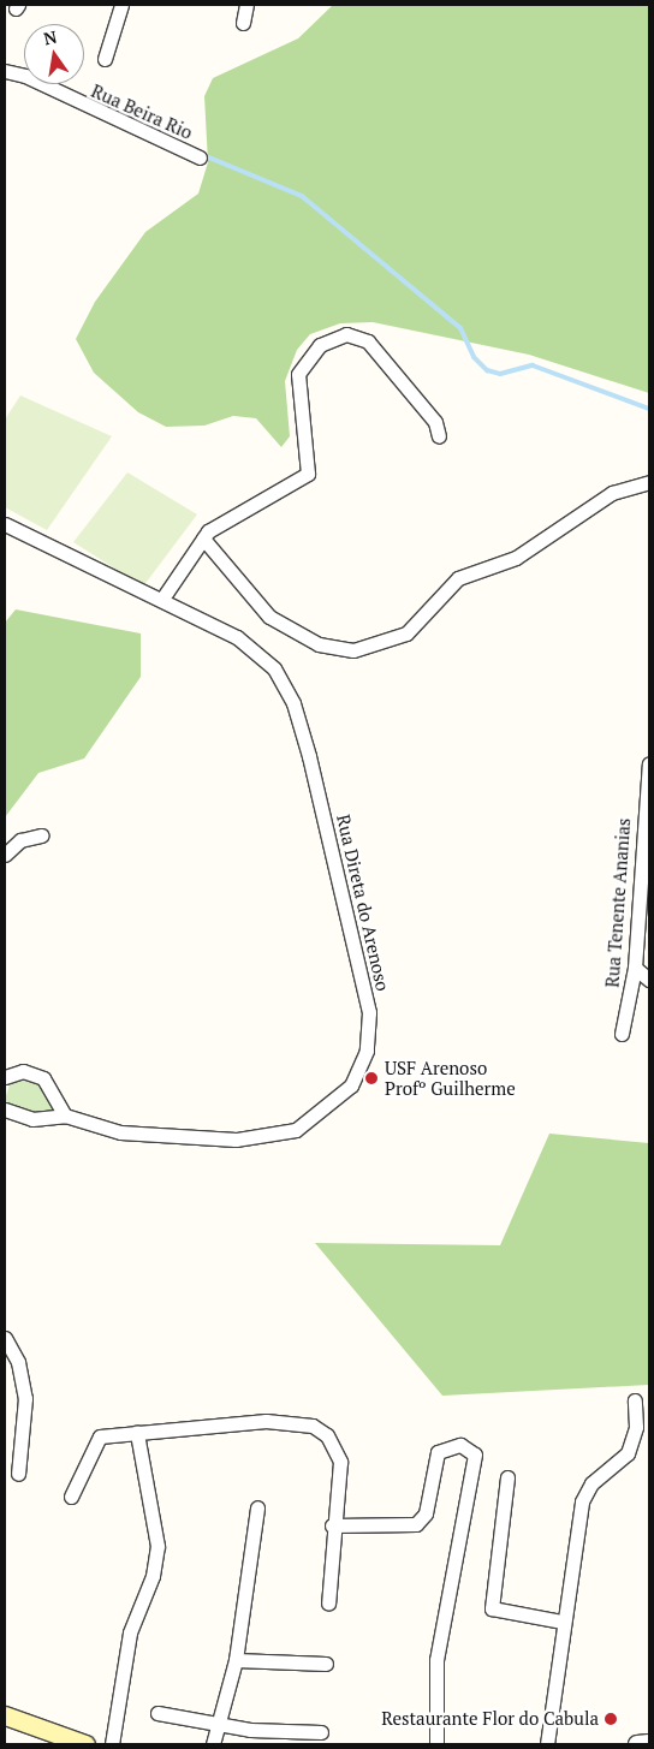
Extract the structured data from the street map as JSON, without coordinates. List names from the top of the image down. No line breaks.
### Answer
{"streets":{"street":["Rua Beira Rio","Rua Direta do Arenoso","Rua Tenente Ananias"]},"places":["USF Arenoso Profº Guilherme","Restaurante Flor do Cabula"],"north":"top"}
